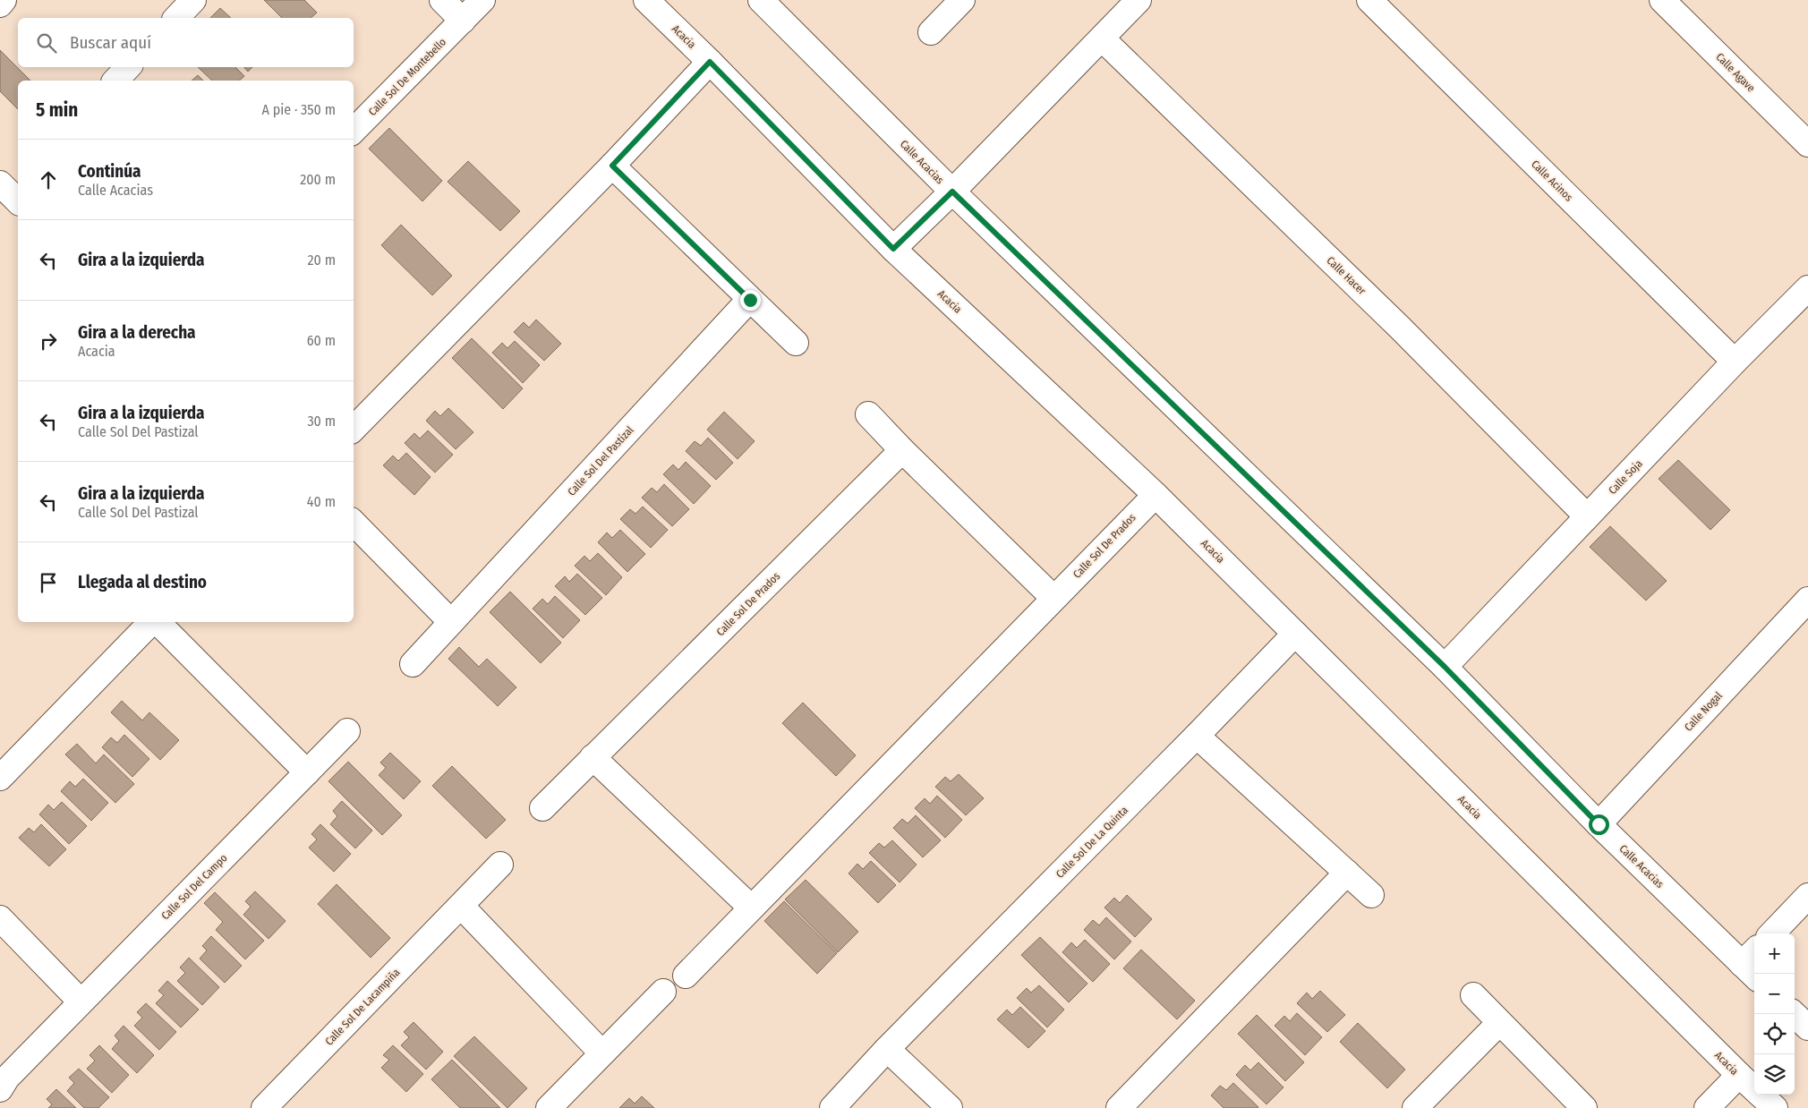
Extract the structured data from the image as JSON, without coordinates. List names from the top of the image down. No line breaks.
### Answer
{"streets":{"street":["Acacia","Calle Agave","Calle Sol De Montebello","Calle Acacias","Calle Acinos","Calle Hacer","Calle Sol Del Pastizal","Calle Soja","Calle Sol De Prados","Calle Nogal","Calle Sol De La Quinta","Calle Sol Del Campo","Calle Sol De Lacampiña"]},"crossings":[["Acacia","Calle Sol De Prados"],["Acacia","Calle Sol De La Quinta"],["Calle Acacias","Calle Soja"],["Calle Acacias","Calle Nogal"],["Calle Acinos","Calle Soja"],["Calle Hacer","Calle Soja"]],"page":{"search":"Buscar aquí","heading":["5 min","A pie · 350 m"],"list":[["Continúa","Calle Acacias","200 m"],["Gira a la izquierda","20 m"],["Gira a la derecha","Acacia","60 m"],["Gira a la izquierda","Calle Sol Del Pastizal","30 m"],["Gira a la izquierda","Calle Sol Del Pastizal","40 m"],"Llegada al destino"],"map_buttons":["+","−"]}}
